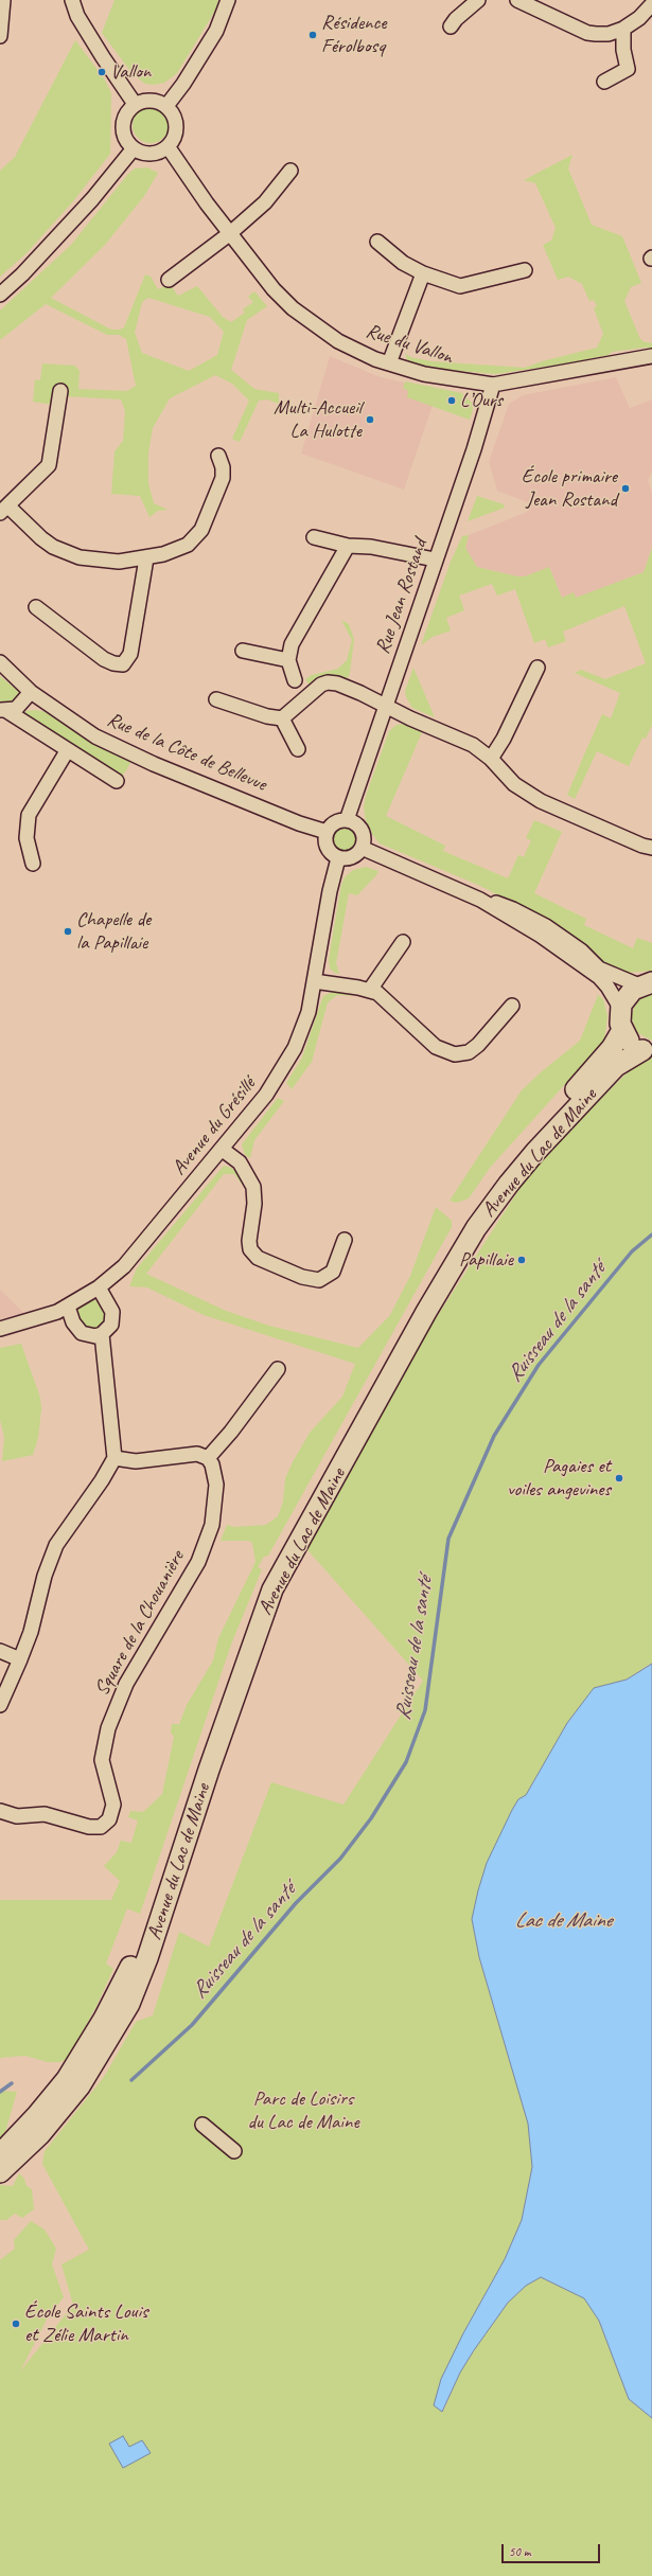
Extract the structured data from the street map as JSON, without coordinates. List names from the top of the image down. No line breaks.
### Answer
{"streets":{"street":["Rue du Vallon","Rue Jean Rostand","Rue de la Côte de Bellevue","Avenue du Grésillé","Avenue du Lac de Maine","Square de la Chouanière"]},"crossings":[["Rue du Vallon","Rue Jean Rostand"],["Rue Jean Rostand","Rue de la Côte de Bellevue"],["Rue Jean Rostand","Avenue du Grésillé"],["Rue de la Côte de Bellevue","Avenue du Grésillé"]],"water":["Ruisseau de la santé","Lac de Maine"],"parks":["Parc de Loisirs du Lac de Maine"],"places":["Résidence Férolbosq","Vallon","L’Ours","Multi-Accueil La Hulotte","École primaire Jean Rostand","Chapelle de la Papillaie","Papillaie","Pagaies et voiles angevines","École Saints Louis et Zélie Martin"],"scale_bar":"50 m"}
